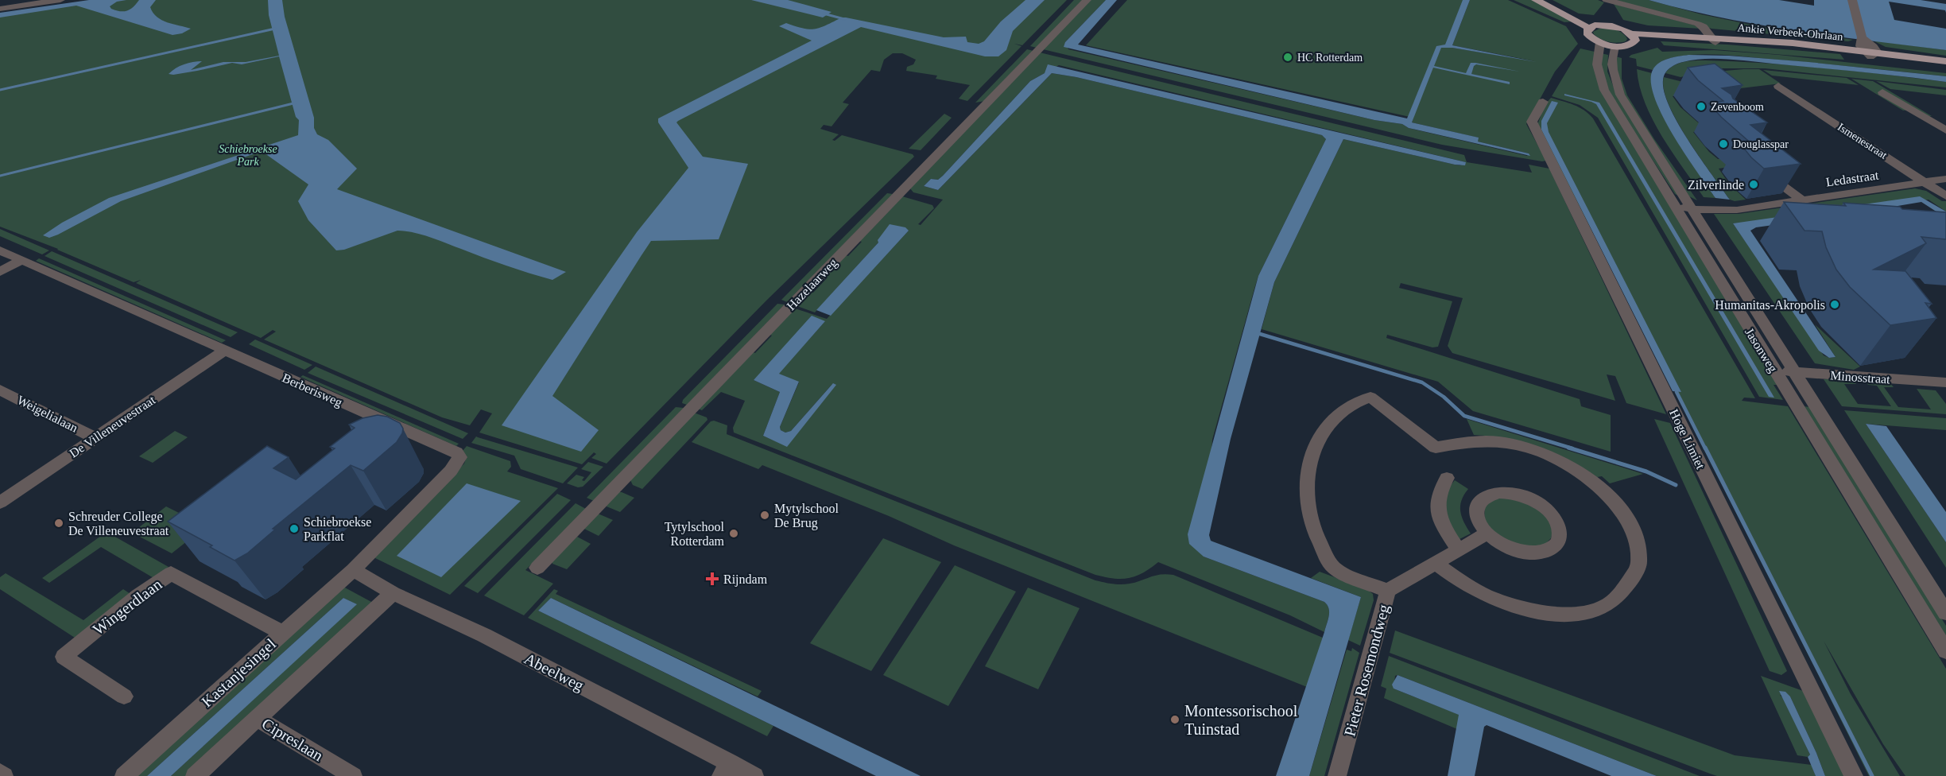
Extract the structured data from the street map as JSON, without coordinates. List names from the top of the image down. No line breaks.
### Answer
{"streets":{"main road":["Ankie Verbeek-Ohrlaan"],"street":["Ismenestraat","Ledastraat","Hazelaarweg","Jasonweg","Minosstraat","Berberisweg","Weigelialaan","De Villeneuvestraat","Hoge Limiet","Wingerdlaan","Pieter Rosemondweg","Abeelweg","Kastanjesingel","Cipreslaan"]},"crossings":[["Ismenestraat","Ledastraat"],["Ledastraat","Jasonweg"],["Jasonweg","Minosstraat"],["Berberisweg","De Villeneuvestraat"],["Berberisweg","Abeelweg"],["Berberisweg","Kastanjesingel"],["Weigelialaan","De Villeneuvestraat"],["Wingerdlaan","Kastanjesingel"],["Abeelweg","Kastanjesingel"]],"parks":["Schiebroekse Park"],"places":{"other":["HC Rotterdam","Zevenboom","Douglasspar","Zilverlinde","Humanitas-Akropolis","Mytylschool De Brug","Schreuder College De Villeneuvestraat","Schiebroekse Parkflat","Tytylschool Rotterdam","Montessorischool Tuinstad"],"health":["Rijndam"]}}
